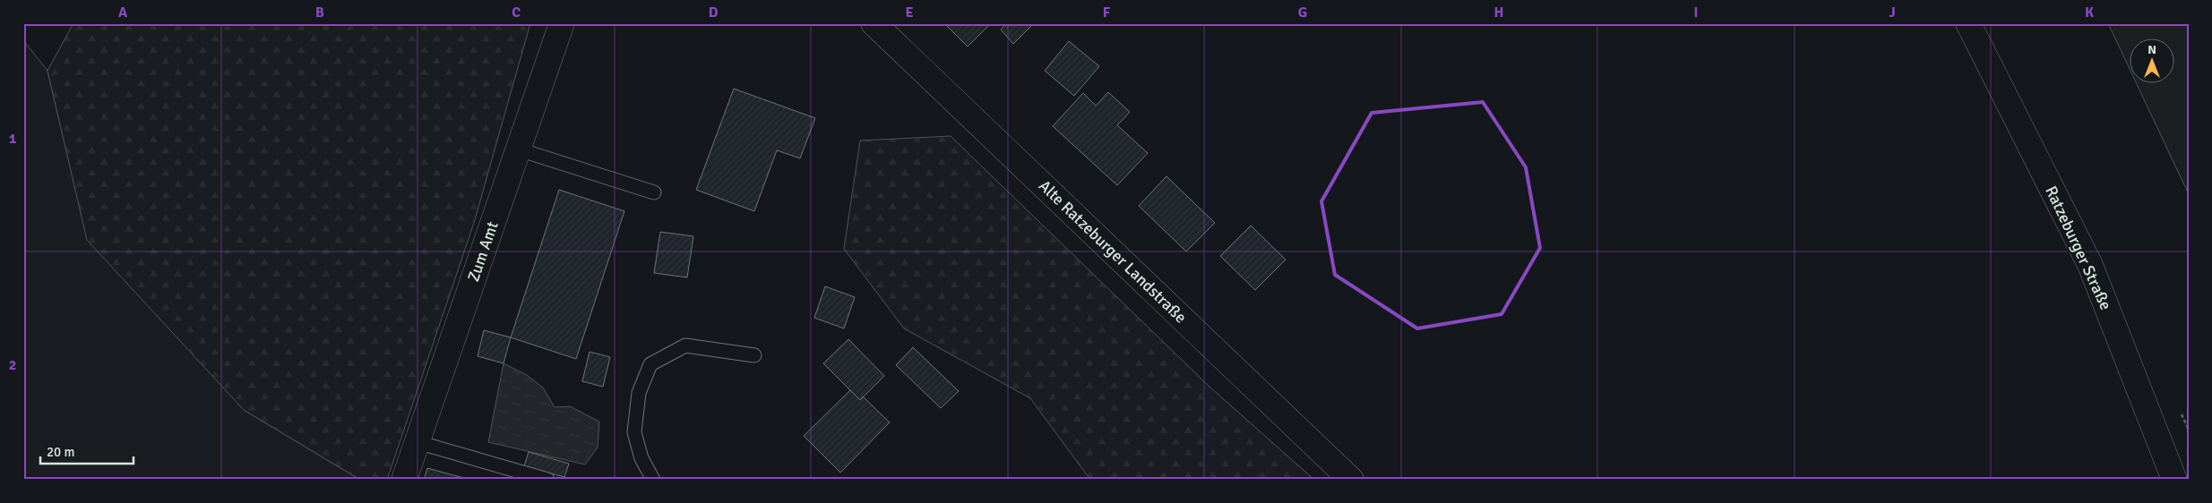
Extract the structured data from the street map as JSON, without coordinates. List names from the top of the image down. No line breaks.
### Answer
{"streets":{"street":["Ratzeburger Straße","Zum Amt","Alte Ratzeburger Landstraße"]},"scale_bar":"20 m","north":"top","grid":{"columns":["A","B","C","D","E","F","G","H","I","J","K"],"rows":["1","2"]}}
